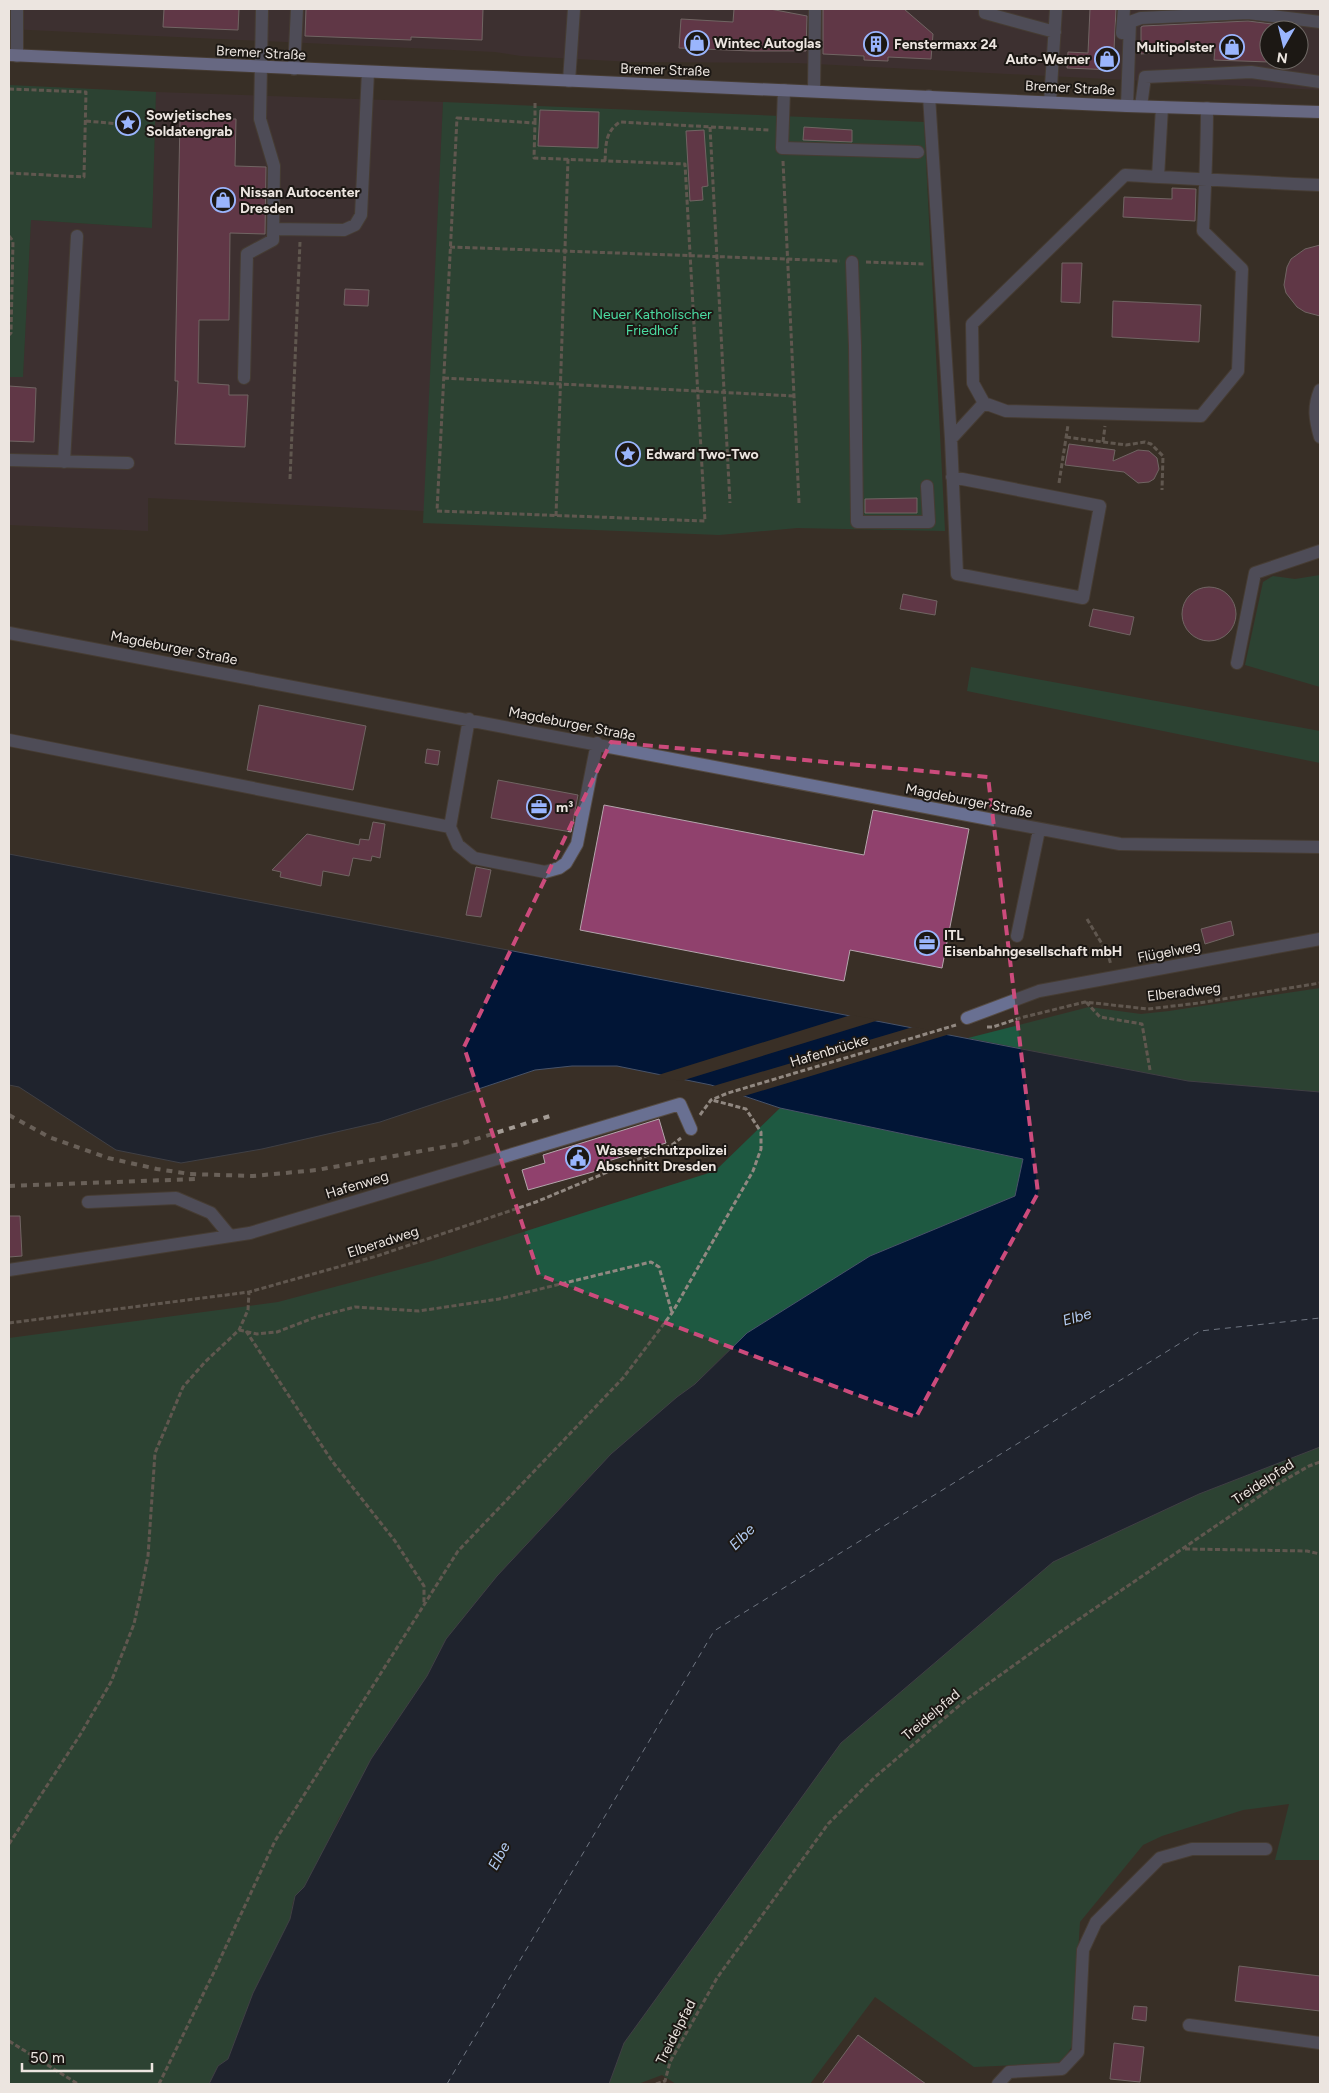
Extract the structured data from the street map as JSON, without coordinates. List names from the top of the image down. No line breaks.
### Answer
{"streets":{"main road":["Bremer Straße"],"street":["Magdeburger Straße","Flügelweg","Hafenweg"],"path":["Elberadweg","Hafenbrücke","Treidelpfad"]},"crossings":[["Flügelweg","Hafenbrücke"],["Elberadweg","Hafenbrücke"],["Elberadweg","Hafenweg"]],"water":["Elbe"],"parks":["Neuer Katholischer Friedhof"],"places":{"shop":["Wintec Autoglas","Multipolster","Auto-Werner","Nissan Autocenter Dresden"],"building":["Fenstermaxx 24"],"place":["Sowjetisches Soldatengrab","Edward Two-Two"],"office":["m³","ITL Eisenbahngesellschaft mbH"],"public building":["Wasserschutzpolizei Abschnitt Dresden"]},"scale_bar":"50 m","north":"bottom"}
